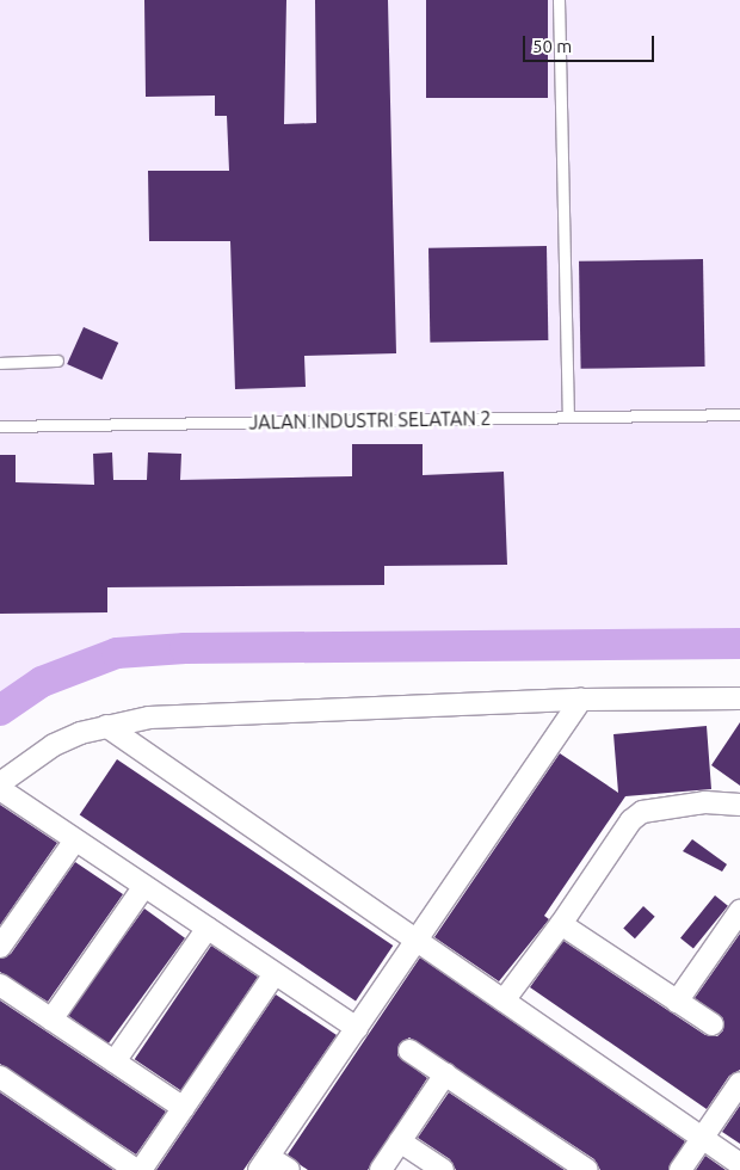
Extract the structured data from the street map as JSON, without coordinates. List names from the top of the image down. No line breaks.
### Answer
{"streets":{"lane":["JALAN INDUSTRI SELATAN 2"]},"scale_bar":"50 m"}
